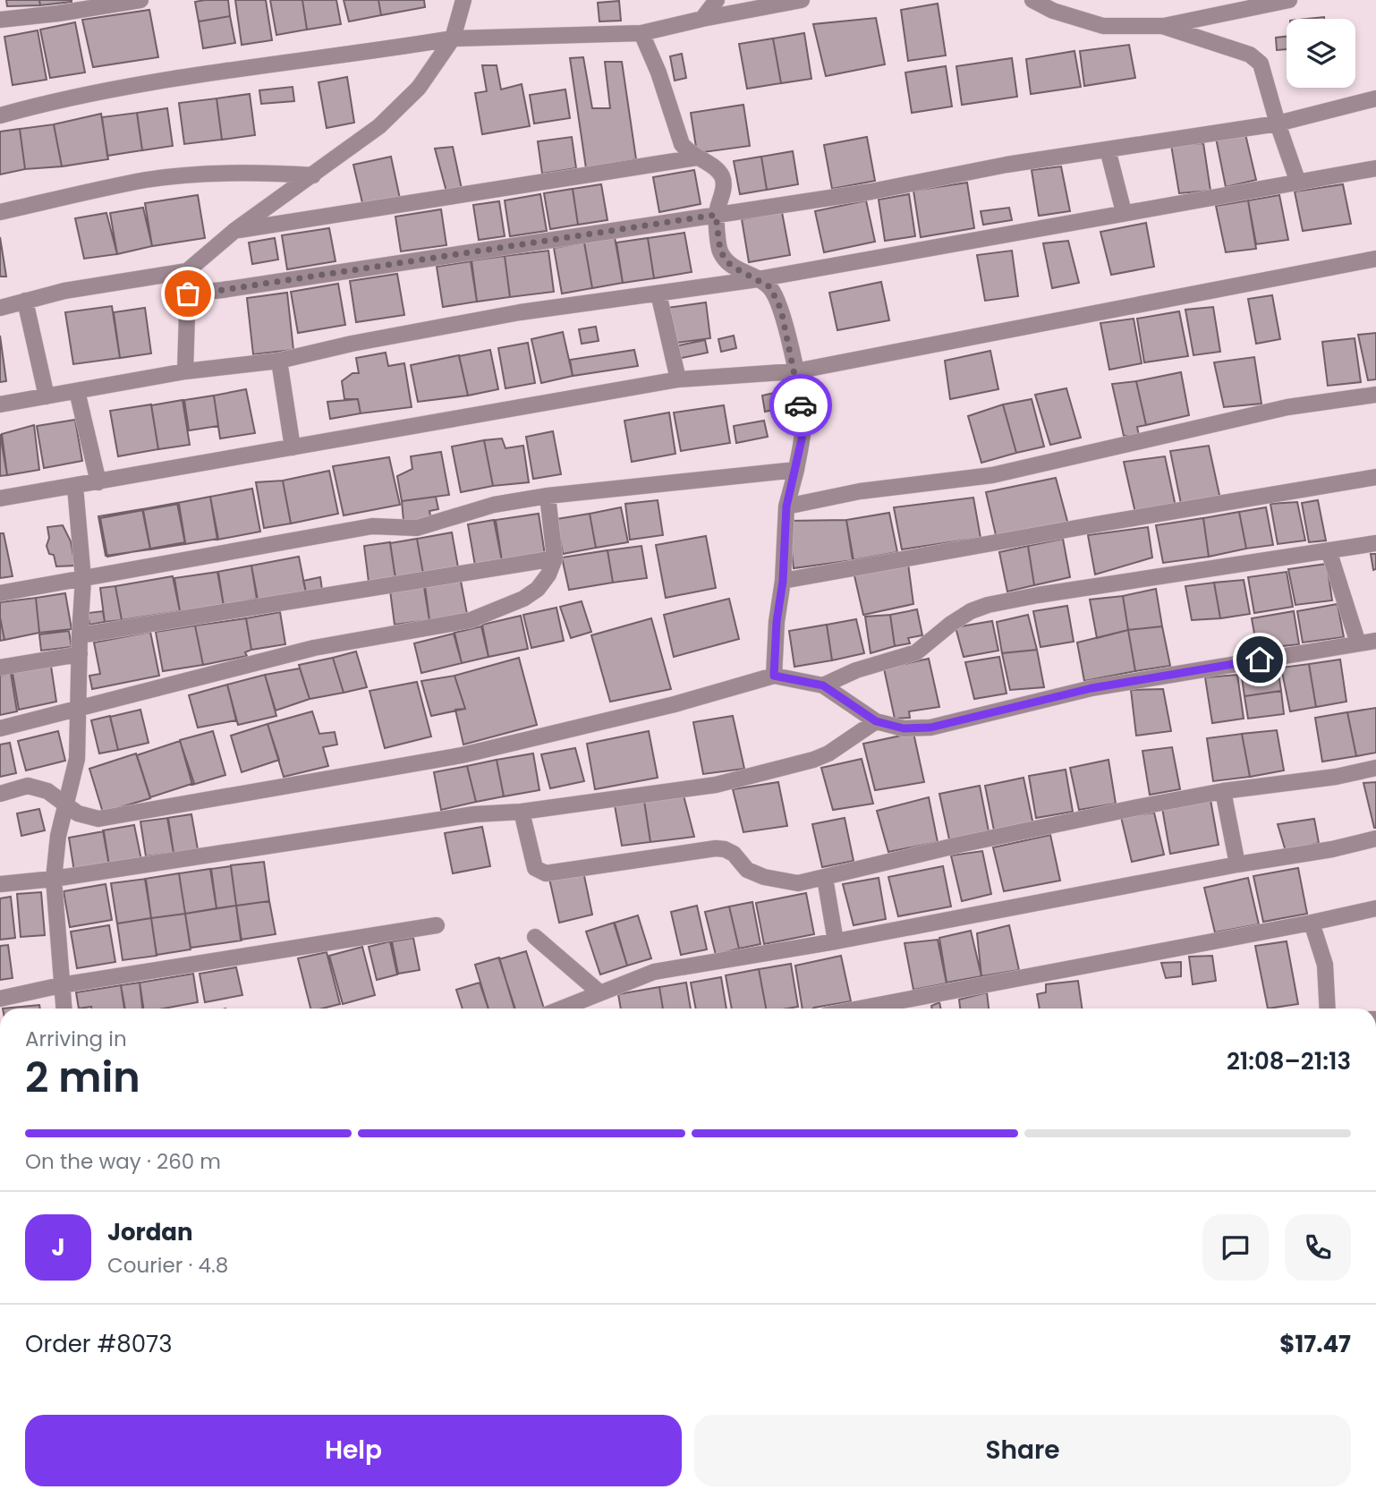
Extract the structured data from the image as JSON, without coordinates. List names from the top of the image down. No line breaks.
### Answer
{"page":{"heading":["2 min","Arriving in","21:08–21:13"],"panel":["Jordan","Courier · 4.8","Order #8073","$17.47"],"bar":"On the way · 260 m","round":"J","buttons":["Help","Share"]}}
